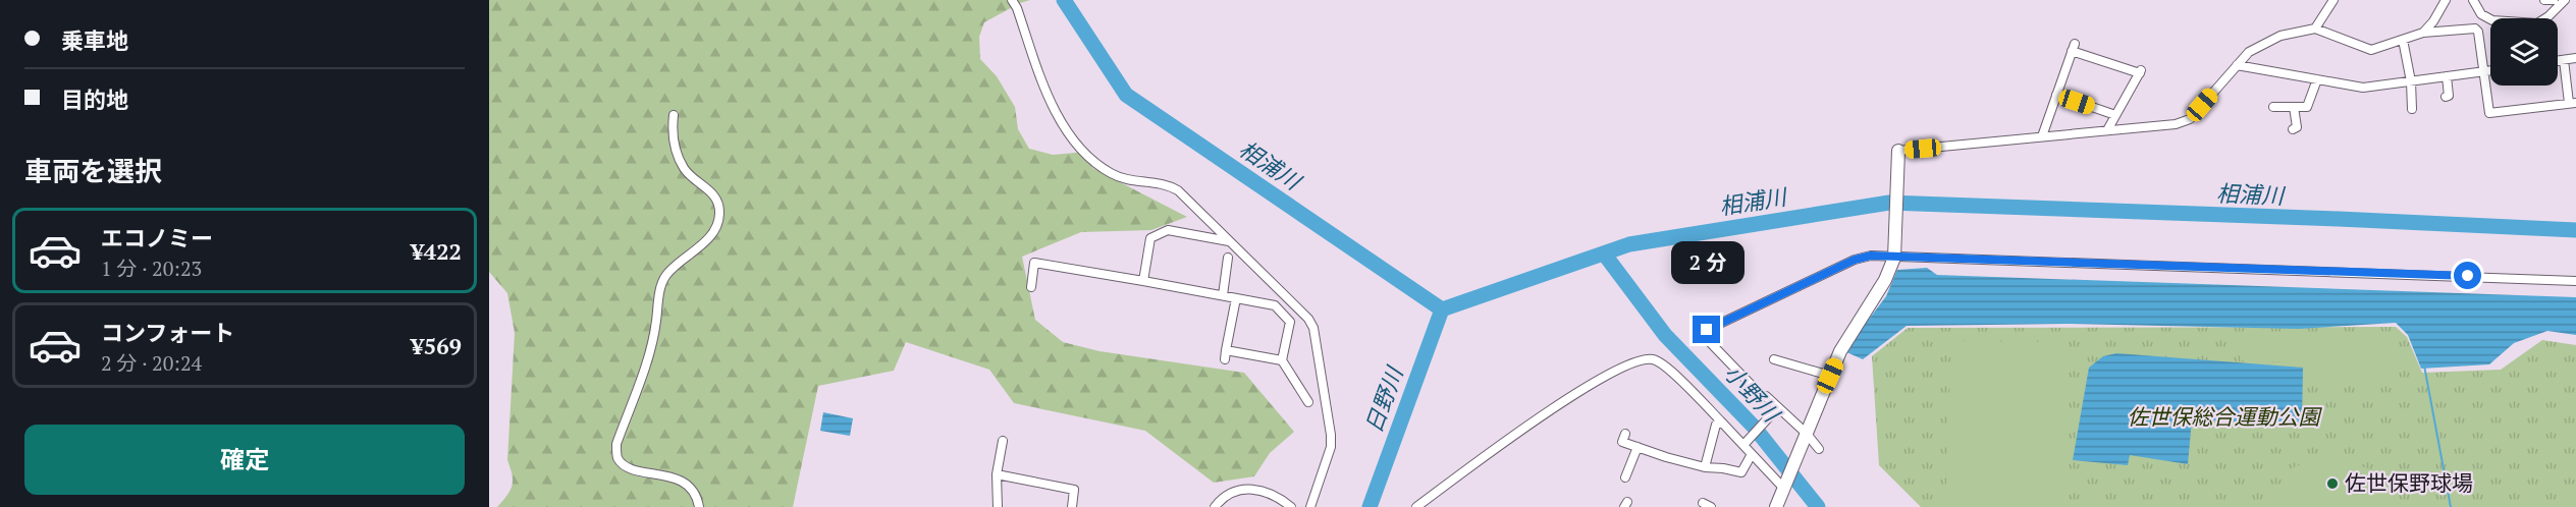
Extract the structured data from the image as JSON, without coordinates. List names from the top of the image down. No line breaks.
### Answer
{"water":["相浦川","小野川","日野川"],"parks":["佐世保総合運動公園"],"places":["佐世保野球場"],"page":{"banner":["乗車地","目的地"],"heading":"車両を選択","list":[{"name":"エコノミー","note":"1 分 · 20:23","value":"¥422"},{"name":"コンフォート","note":"2 分 · 20:24","value":"¥569"}],"bubble":"2 分","buttons":"確定"}}
